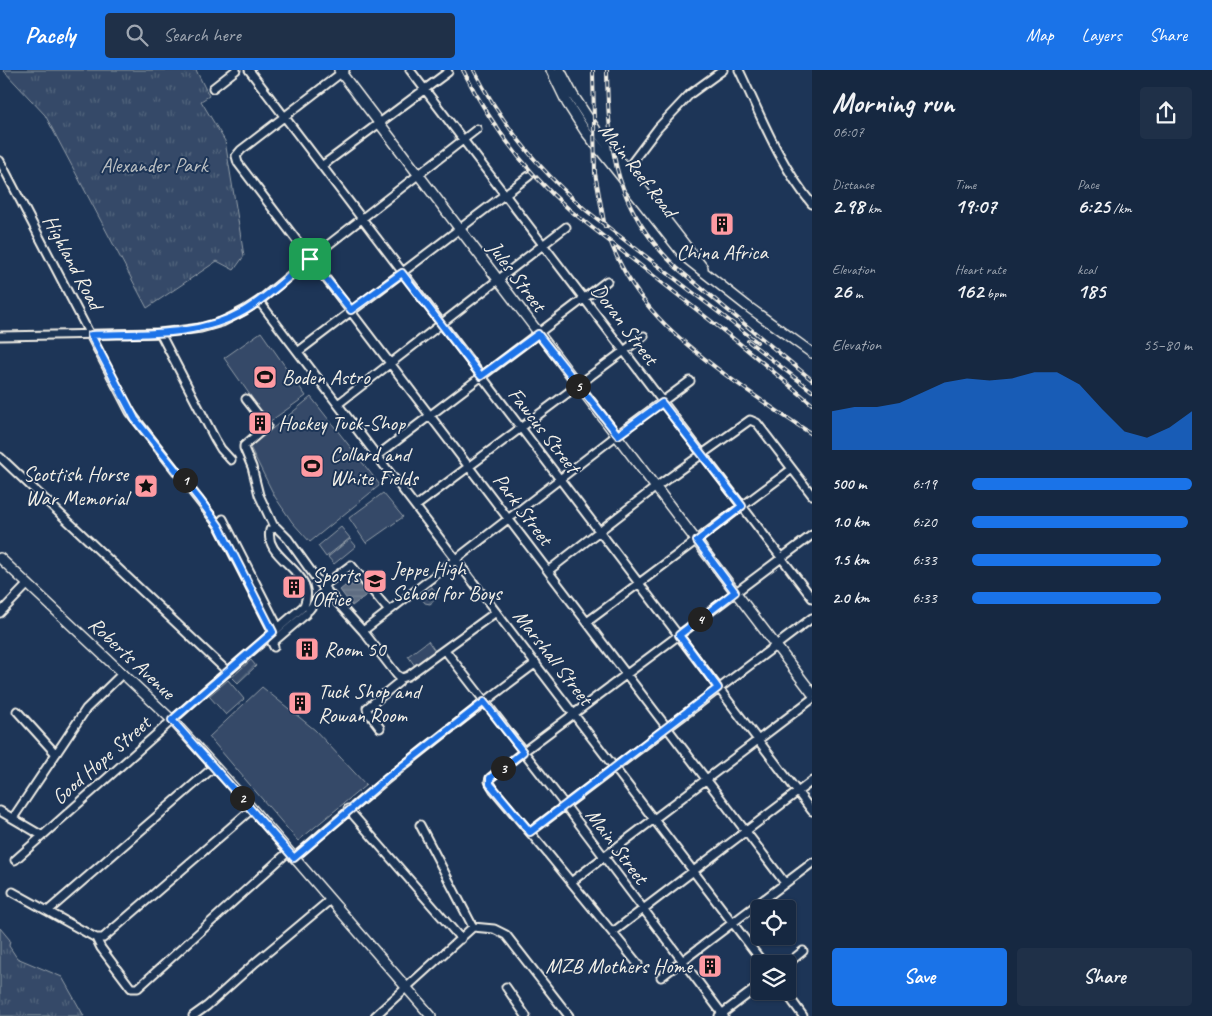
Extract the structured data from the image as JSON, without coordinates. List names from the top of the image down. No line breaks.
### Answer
{"streets":{"main road":["Main Reef Road","Jules Street","Roberts Avenue"],"street":["Highland Road","Doran Street","Fawcus Street","Park Street","Marshall Street","Good Hope Street","Main Street"]},"crossings":[["Highland Road","Good Hope Street"],["Fawcus Street","Park Street"],["Roberts Avenue","Good Hope Street"]],"parks":["Alexander Park"],"places":{"building":["China Africa","Hockey Tuck-Shop","Sports Office","Room 50","Tuck Shop and Rowan Room","MZB Mothers Home"],"sports":["Boden Astro","Collard and White Fields"],"place":["Scottish Horse War Memorial"],"school or university":["Jeppe High School for Boys"]},"page":{"header":"Pacely","search":"Search here","nav":["Map","Layers","Share"],"heading":["Morning run","06:07"],"stats":[["Distance","2.98 km"],["Time","19:07"],["Pace","6:25 /km"],["Elevation","26 m"],["Heart rate","162 bpm"],["kcal","185"]],"chart":["Elevation","55–80 m"],"pins":["5","1","4","3","2"],"list":[{"name":"500 m","note":"6:19"},{"name":"1.0 km","note":"6:20"},{"name":"1.5 km","note":"6:33"},{"name":"2.0 km","note":"6:33"}],"buttons":["Save","Share"]}}
